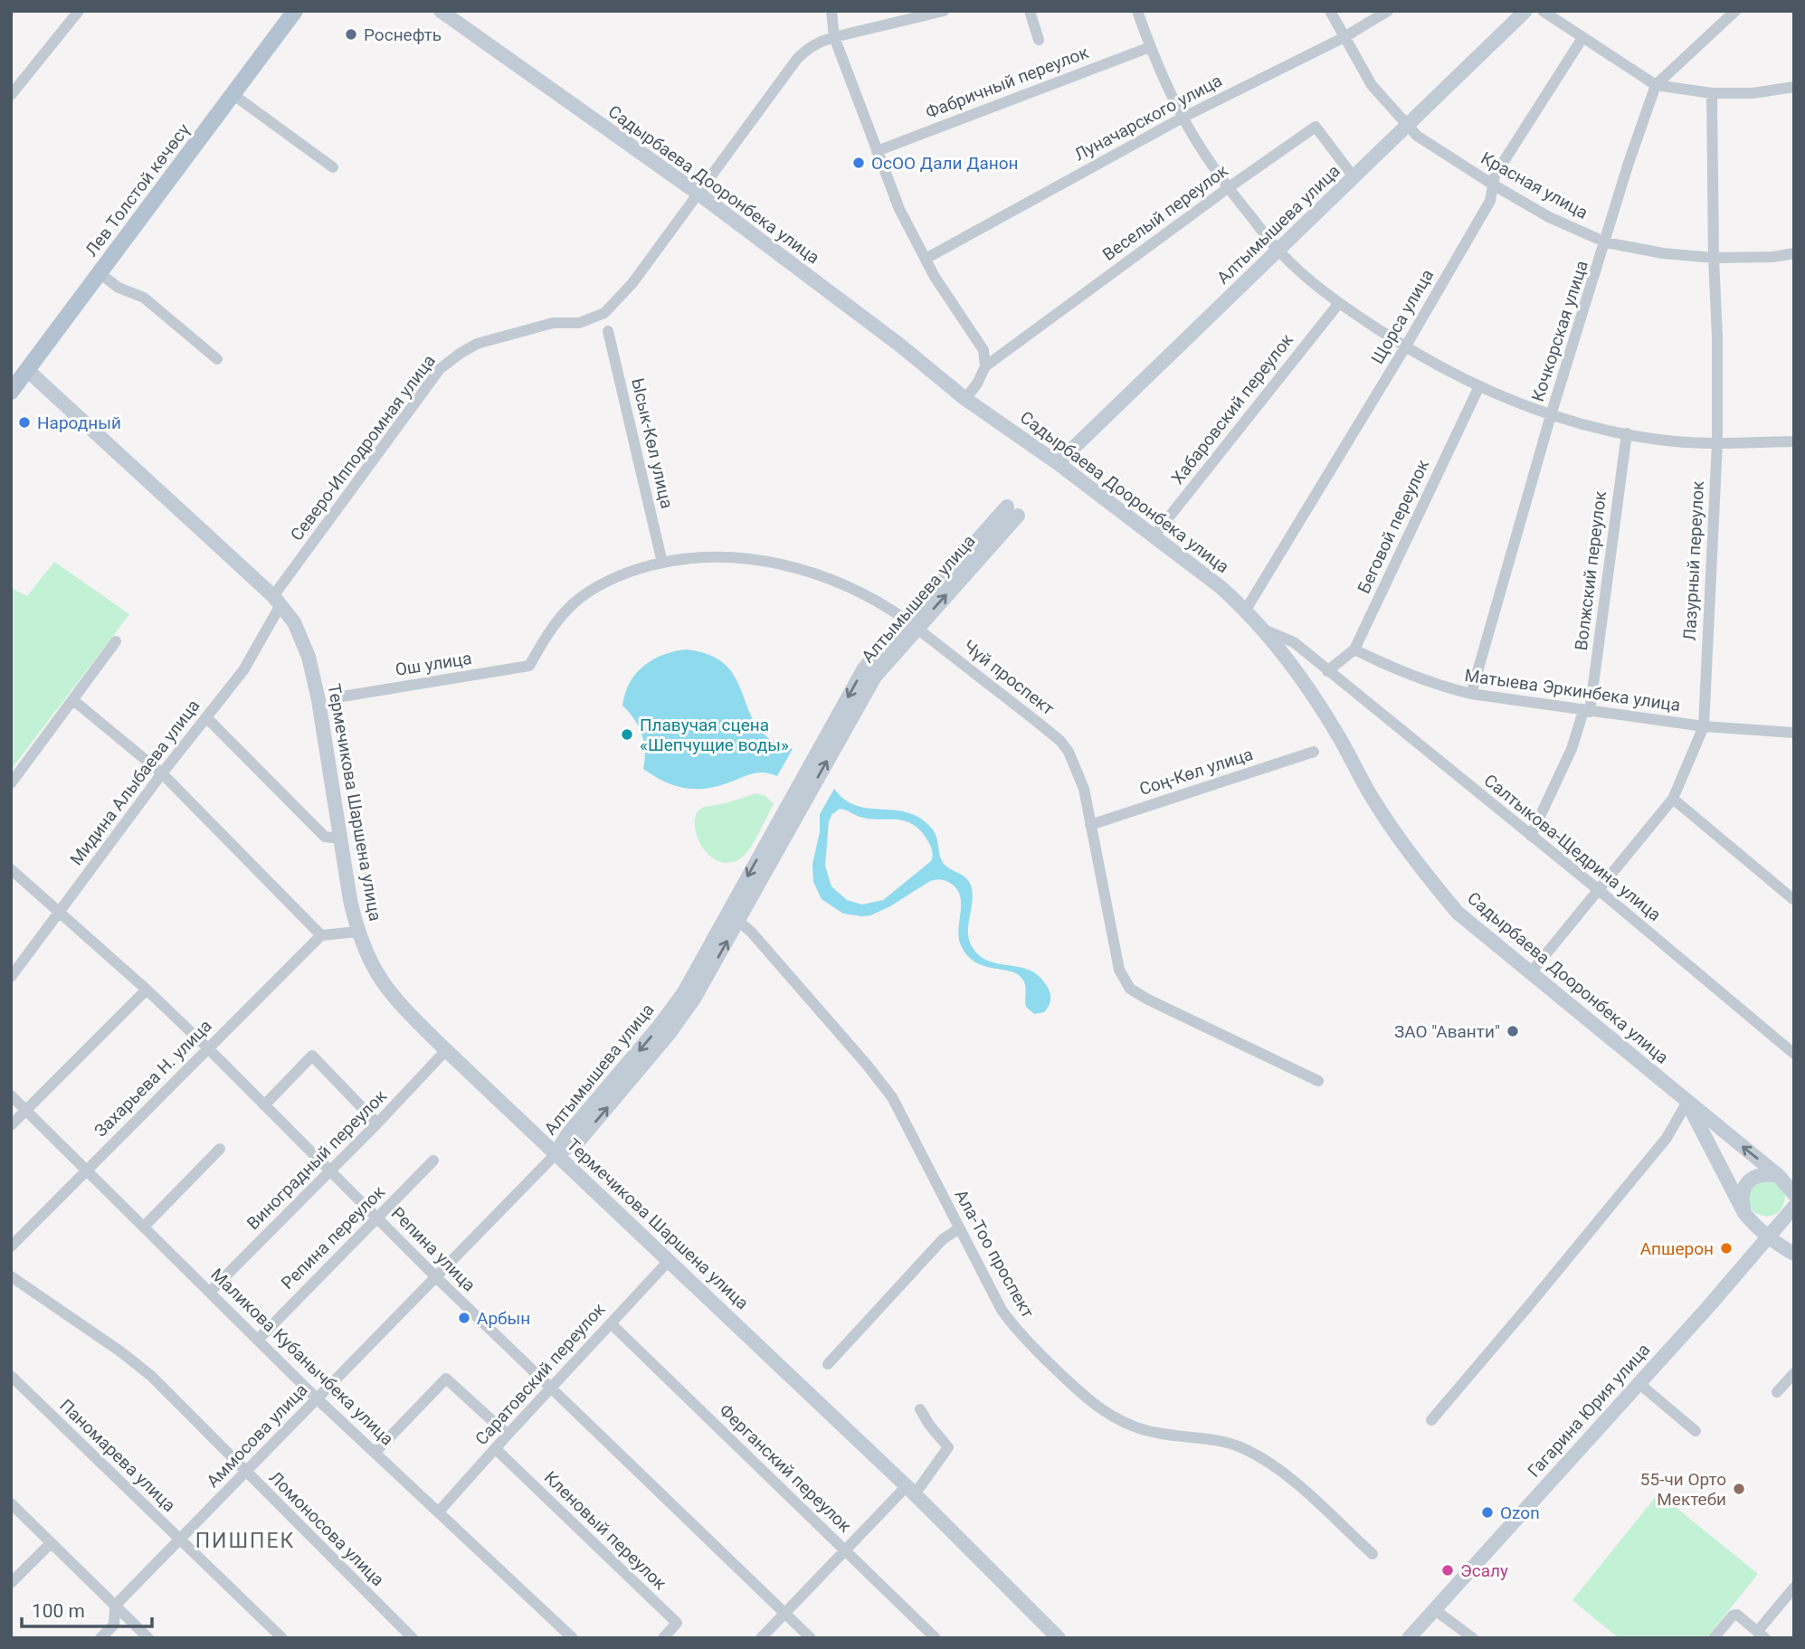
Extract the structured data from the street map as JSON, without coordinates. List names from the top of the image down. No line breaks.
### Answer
{"streets":{"main road":["Садырбаева Дооронбека улица","Лев Толстой көчөсү","Алтымышева улица","Термечикова Шаршена улица","Гагарина Юрия улица"],"street":["Фабричный переулок","Луначарского улица","Красная улица","Веселый переулок","Щорса улица","Кочкорская улица","Хабаровский переулок","Ысык-Көл улица","Северо-Ипподромная улица","Беговой переулок","Лазурный переулок","Волжский переулок","Ош улица","Чүй проспект","Матыева Эркинбека улица","Соң-Көл улица","Мидина Алыбаева улица","Салтыкова-Щедрина улица","Захарьева Н. улица","Виноградный переулок","Репина переулок","Репина улица","Ала-Тоо проспект","Маликова Кубанычбека улица","Саратовский переулок","Аммосова улица","Паномарева улица","Ферганский переулок","Ломоносова улица","Кленовый переулок"]},"crossings":[["Луначарского улица","Красная улица"],["Садырбаева Дооронбека улица","Алтымышева улица"],["Садырбаева Дооронбека улица","Щорса улица"],["Садырбаева Дооронбека улица","Хабаровский переулок"],["Садырбаева Дооронбека улица","Северо-Ипподромная улица"],["Садырбаева Дооронбека улица","Лазурный переулок"],["Садырбаева Дооронбека улица","Салтыкова-Щедрина улица"],["Садырбаева Дооронбека улица","Гагарина Юрия улица"],["Красная улица","Алтымышева улица"],["Красная улица","Щорса улица"],["Красная улица","Кочкорская улица"],["Красная улица","Лазурный переулок"],["Лев Толстой көчөсү","Термечикова Шаршена улица"],["Веселый переулок","Алтымышева улица"],["Алтымышева улица","Чүй проспект"],["Алтымышева улица","Термечикова Шаршена улица"],["Алтымышева улица","Ала-Тоо проспект"],["Алтымышева улица","Аммосова улица"],["Кочкорская улица","Матыева Эркинбека улица"],["Ысык-Көл улица","Чүй проспект"],["Северо-Ипподромная улица","Мидина Алыбаева улица"],["Северо-Ипподромная улица","Термечикова Шаршена улица"],["Беговой переулок","Матыева Эркинбека улица"],["Беговой переулок","Салтыкова-Щедрина улица"],["Лазурный переулок","Матыева Эркинбека улица"],["Лазурный переулок","Салтыкова-Щедрина улица"],["Волжский переулок","Матыева Эркинбека улица"],["Волжский переулок","Салтыкова-Щедрина улица"],["Ош улица","Чүй проспект"],["Чүй проспект","Соң-Көл улица"],["Мидина Алыбаева улица","Термечикова Шаршена улица"],["Мидина Алыбаева улица","Репина улица"],["Термечикова Шаршена улица","Виноградный переулок"],["Термечикова Шаршена улица","Саратовский переулок"],["Термечикова Шаршена улица","Аммосова улица"],["Захарьева Н. улица","Репина улица"],["Захарьева Н. улица","Маликова Кубанычбека улица"],["Виноградный переулок","Репина улица"],["Виноградный переулок","Маликова Кубанычбека улица"],["Репина переулок","Репина улица"],["Репина переулок","Маликова Кубанычбека улица"],["Репина улица","Саратовский переулок"],["Репина улица","Аммосова улица"],["Маликова Кубанычбека улица","Саратовский переулок"],["Маликова Кубанычбека улица","Аммосова улица"],["Саратовский переулок","Ферганский переулок"],["Саратовский переулок","Кленовый переулок"],["Аммосова улица","Паномарева улица"],["Аммосова улица","Ломоносова улица"]],"districts":["ПИШПЕК"],"places":["Роснефть","ОсОО Дали Данон","Народный","Плавучая сцена «Шепчущие воды»","ЗАО \"Аванти\"","Апшерон","Арбын","55-чи Орто Мектеби","Ozon","Эсалу"],"scale_bar":"100 m"}
